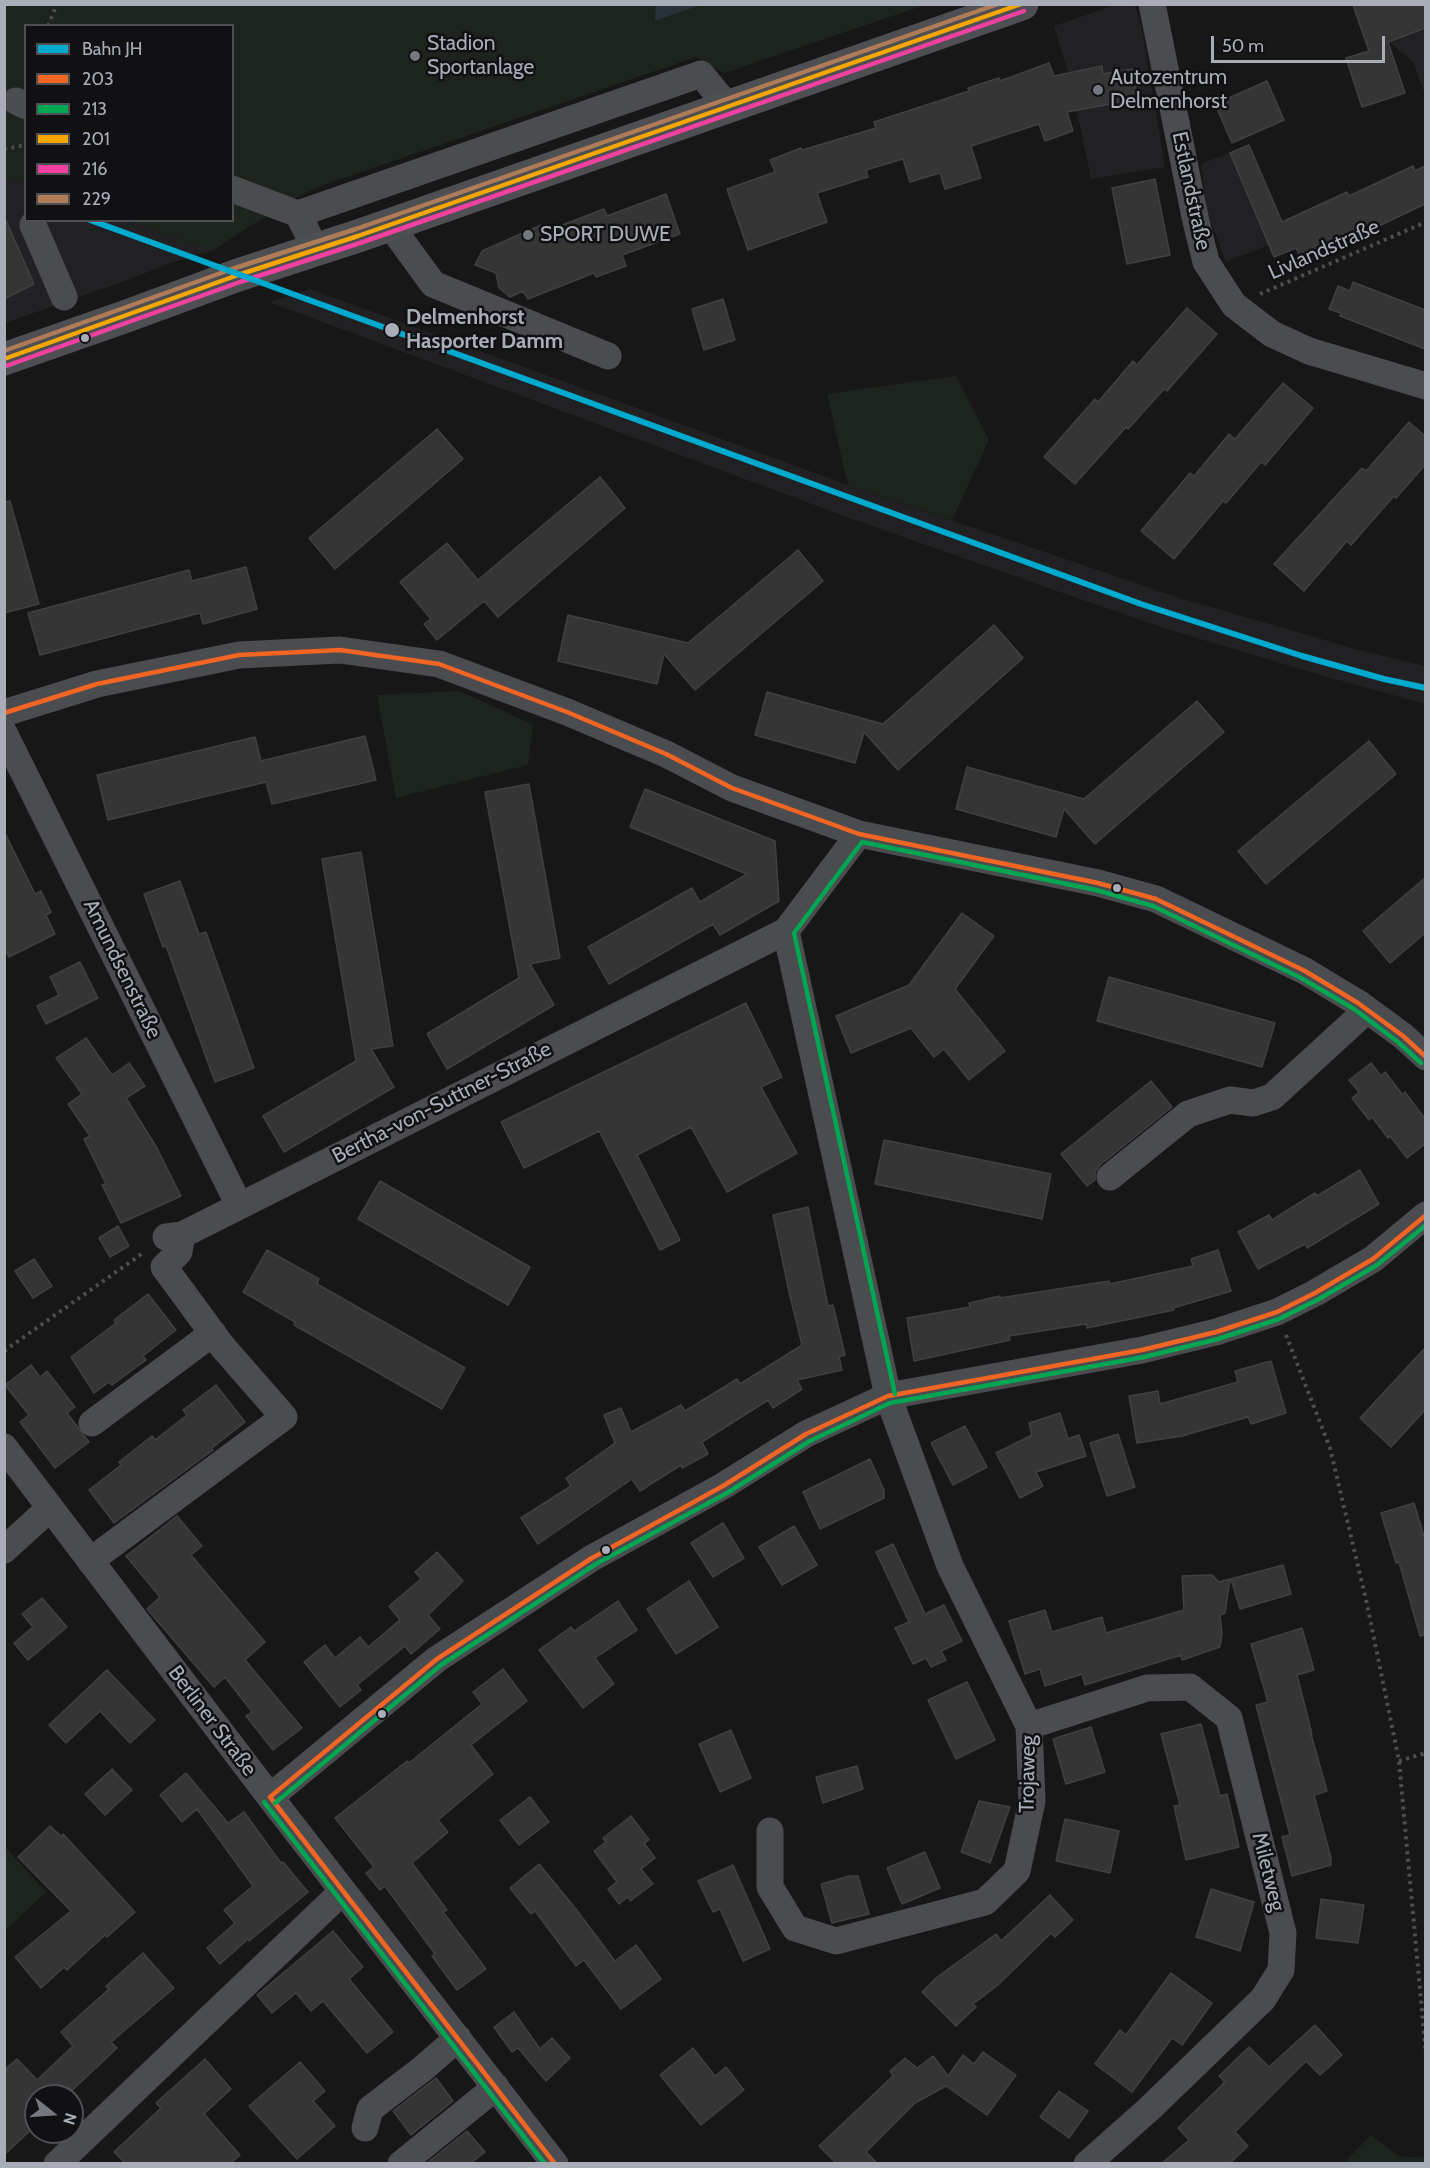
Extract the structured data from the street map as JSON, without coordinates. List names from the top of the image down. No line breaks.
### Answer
{"streets":{"street":["Estlandstraße","Amundsenstraße","Bertha-von-Suttner-Straße","Berliner Straße","Trojaweg","Miletweg"],"path":["Livlandstraße"]},"crossings":[["Estlandstraße","Livlandstraße"],["Amundsenstraße","Bertha-von-Suttner-Straße"],["Bertha-von-Suttner-Straße","Trojaweg"],["Trojaweg","Miletweg"]],"places":["Stadion Sportanlage","Autozentrum Delmenhorst","SPORT DUWE","Delmenhorst Hasporter Damm"],"lines":["transit line 201","transit line 229","transit line 216","rail line JH","transit line 203","transit line 213"],"legend":["Bahn JH","203","213","201","216","229"],"scale_bar":"50 m","north":"right"}
